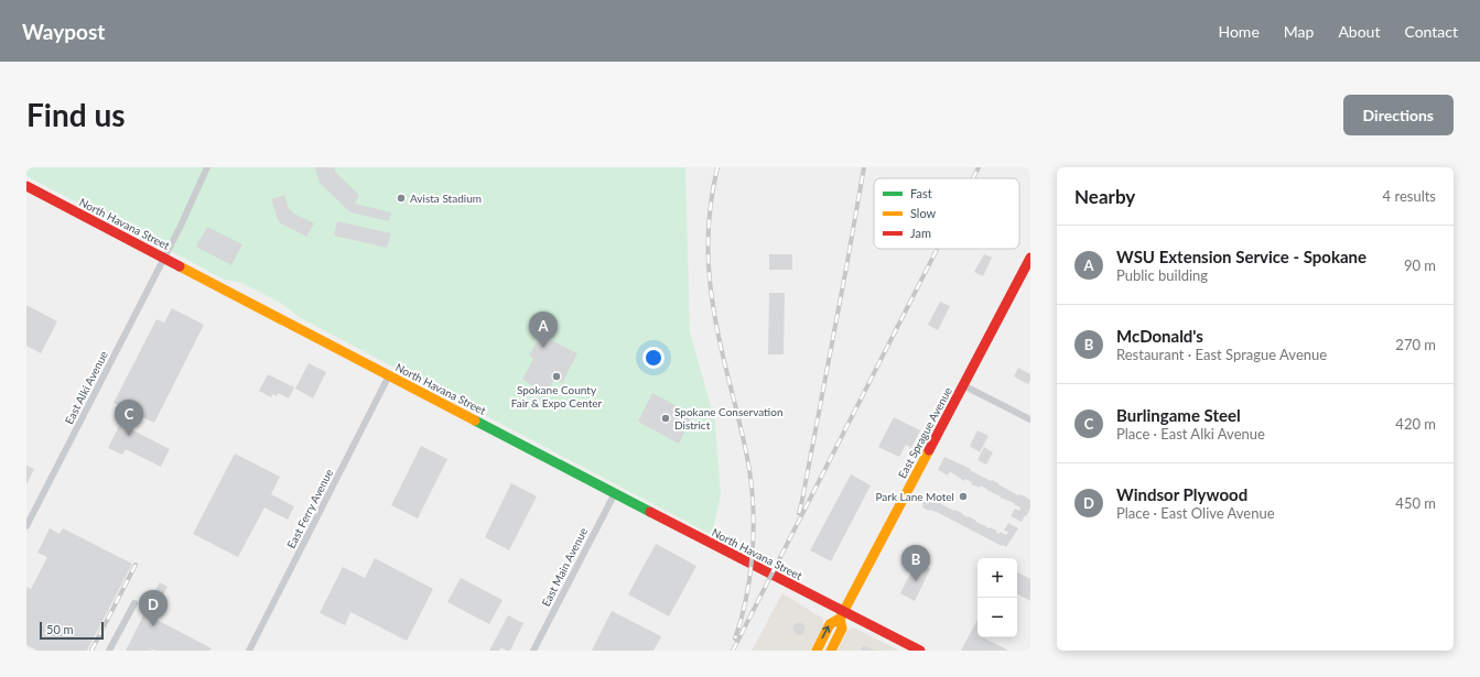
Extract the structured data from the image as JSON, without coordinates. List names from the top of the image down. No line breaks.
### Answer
{"streets":{"street":["North Havana Street","East Alki Avenue","East Sprague Avenue","East Ferry Avenue","East Main Avenue"]},"crossings":[["North Havana Street","East Alki Avenue"],["North Havana Street","East Sprague Avenue"],["North Havana Street","East Ferry Avenue"],["North Havana Street","East Main Avenue"]],"places":["Avista Stadium","Spokane County Fair & Expo Center","Spokane Conservation District","Park Lane Motel"],"legend":["Fast","Slow","Jam"],"scale_bar":"50 m","page":{"header":"Waypost","nav":["Home","Map","About","Contact"],"buttons":"Directions","title":"Find us","heading":["Nearby","4 results"],"list":[{"mark":"A","name":"WSU Extension Service - Spokane","note":"Public building","value":"90 m"},{"mark":"B","name":"McDonald's","note":"Restaurant · East Sprague Avenue","value":"270 m"},{"mark":"C","name":"Burlingame Steel","note":"Place · East Alki Avenue","value":"420 m"},{"mark":"D","name":"Windsor Plywood","note":"Place · East Olive Avenue","value":"450 m"}],"pins":["A","C","B","D"],"map_buttons":["+","−"],"scale":"50 m"}}
